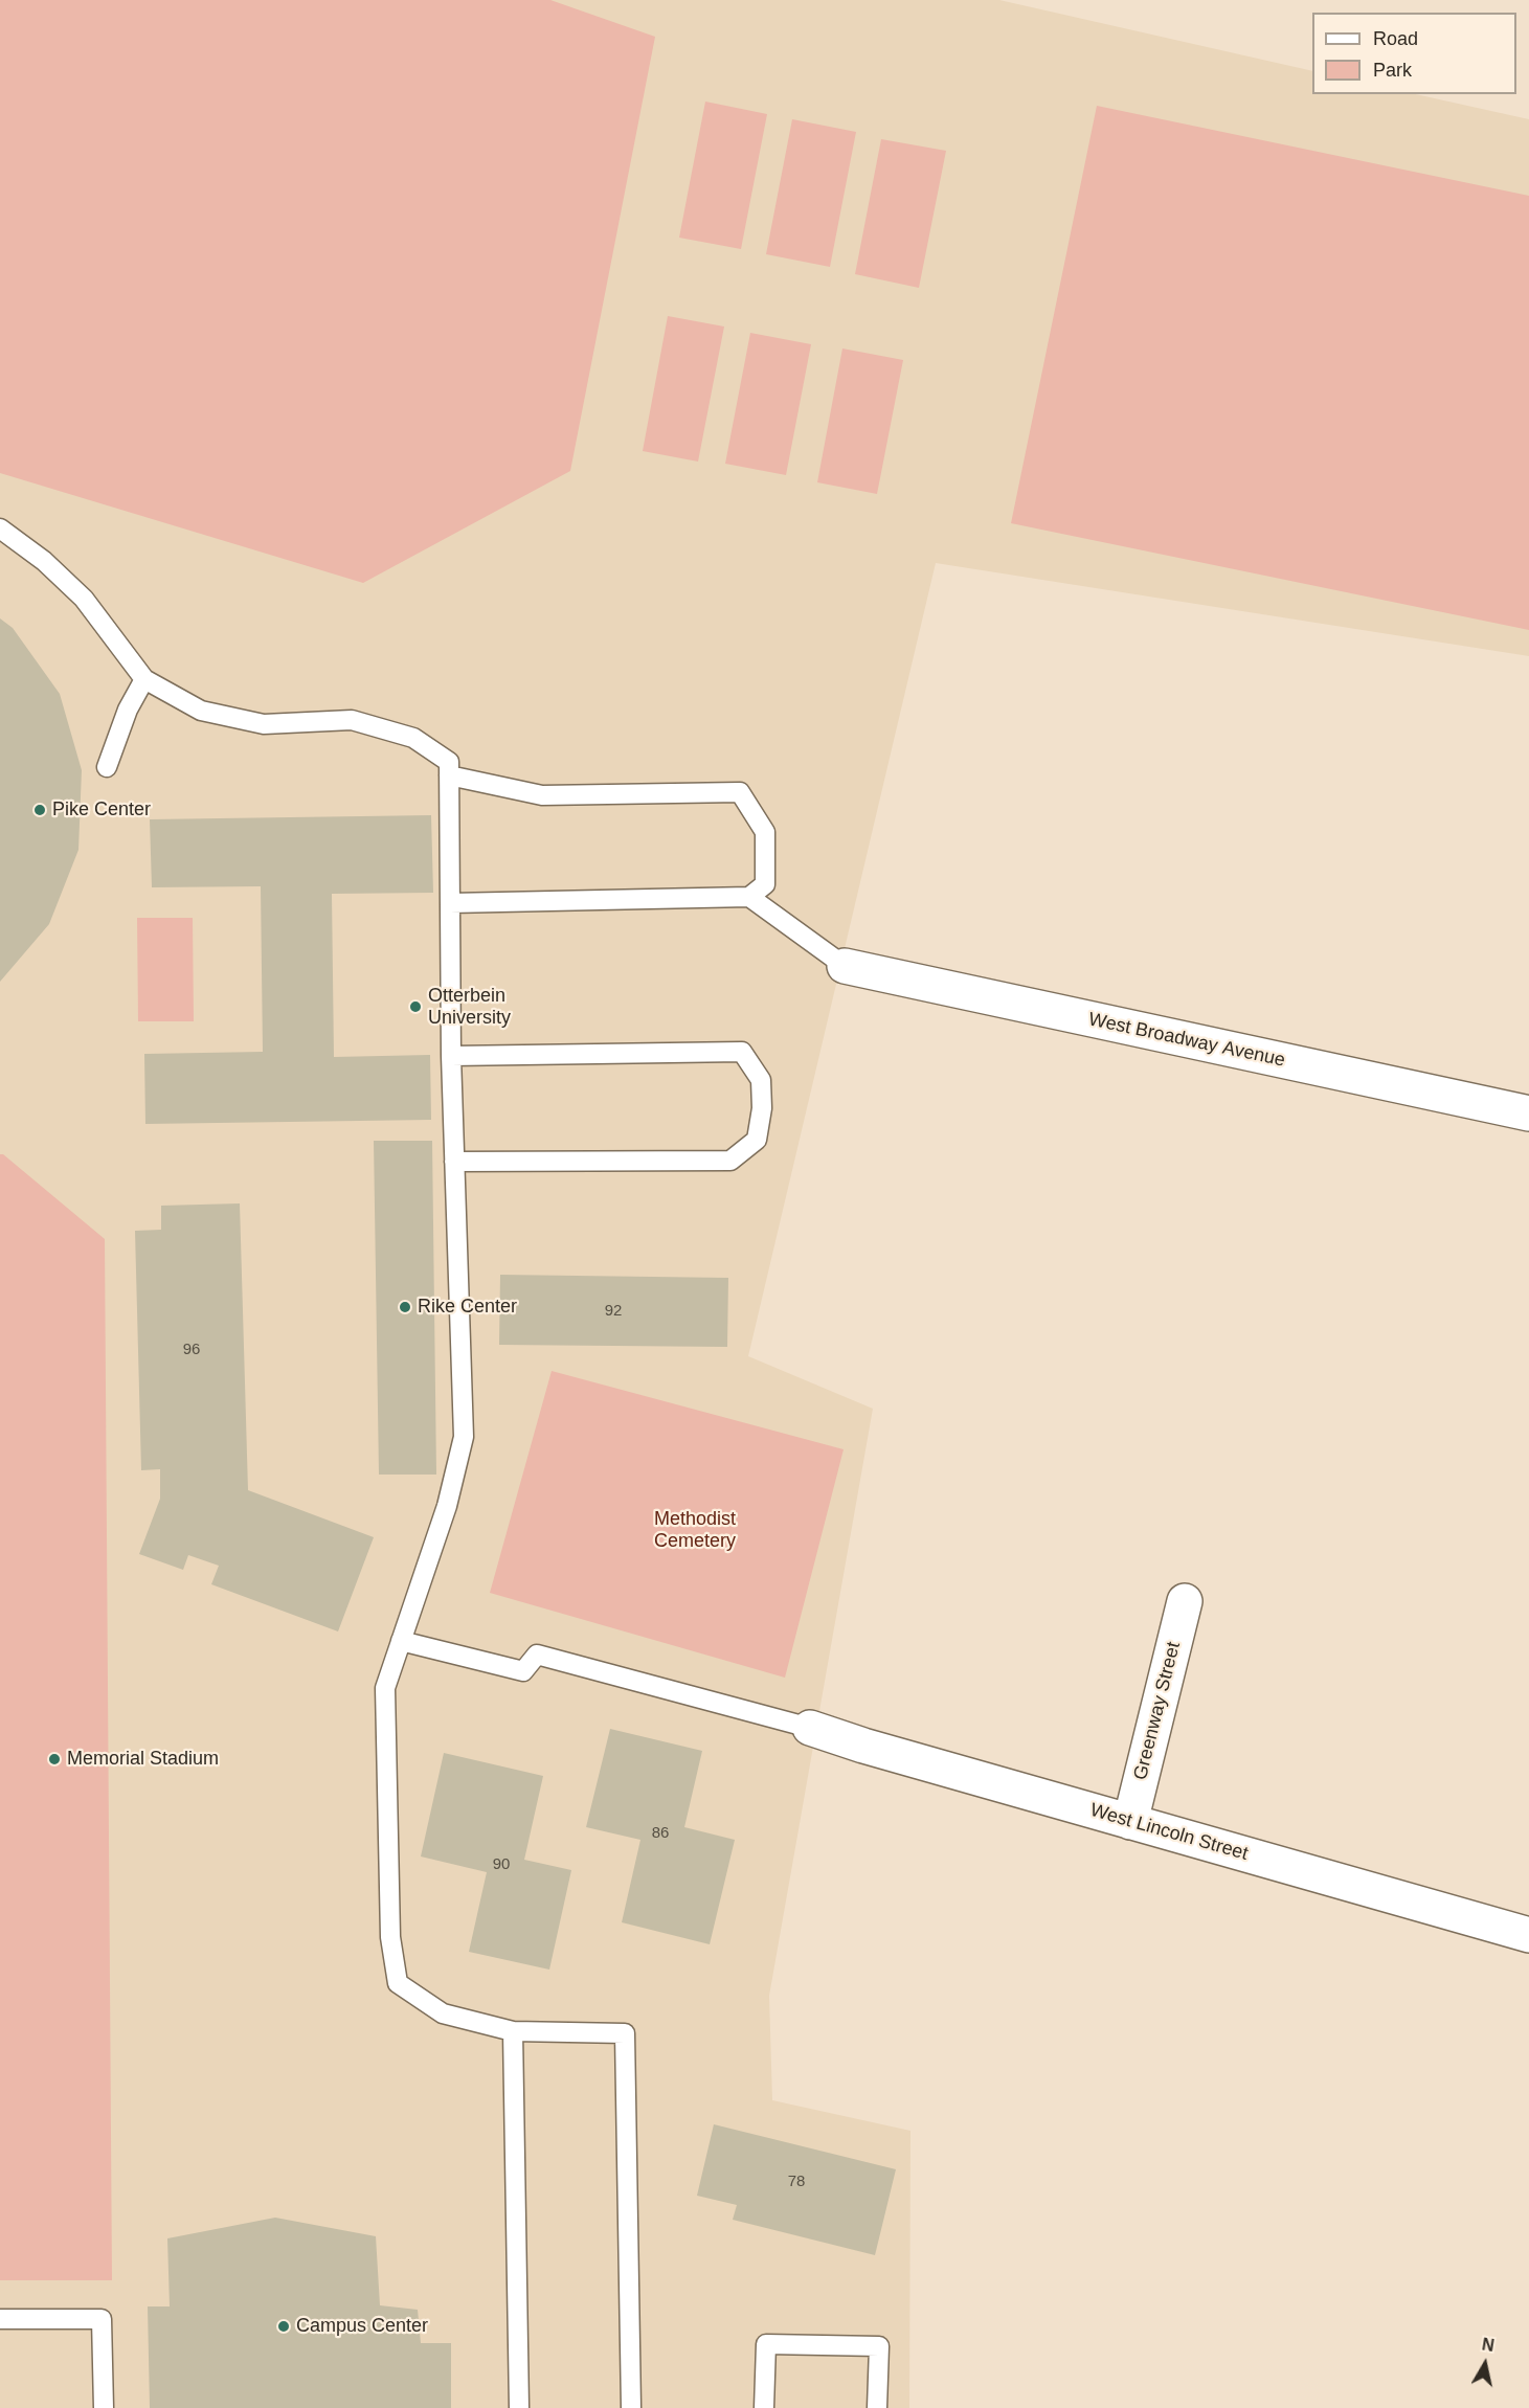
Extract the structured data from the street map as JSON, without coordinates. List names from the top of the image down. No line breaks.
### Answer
{"streets":{"street":["West Broadway Avenue","Greenway Street","West Lincoln Street"]},"crossings":[["Greenway Street","West Lincoln Street"]],"parks":["Methodist Cemetery"],"places":["Pike Center","Otterbein University","Rike Center","Memorial Stadium","Campus Center"],"house_numbers":["92","96","86","90","78"],"legend":["Road","Park"],"north":"top"}
